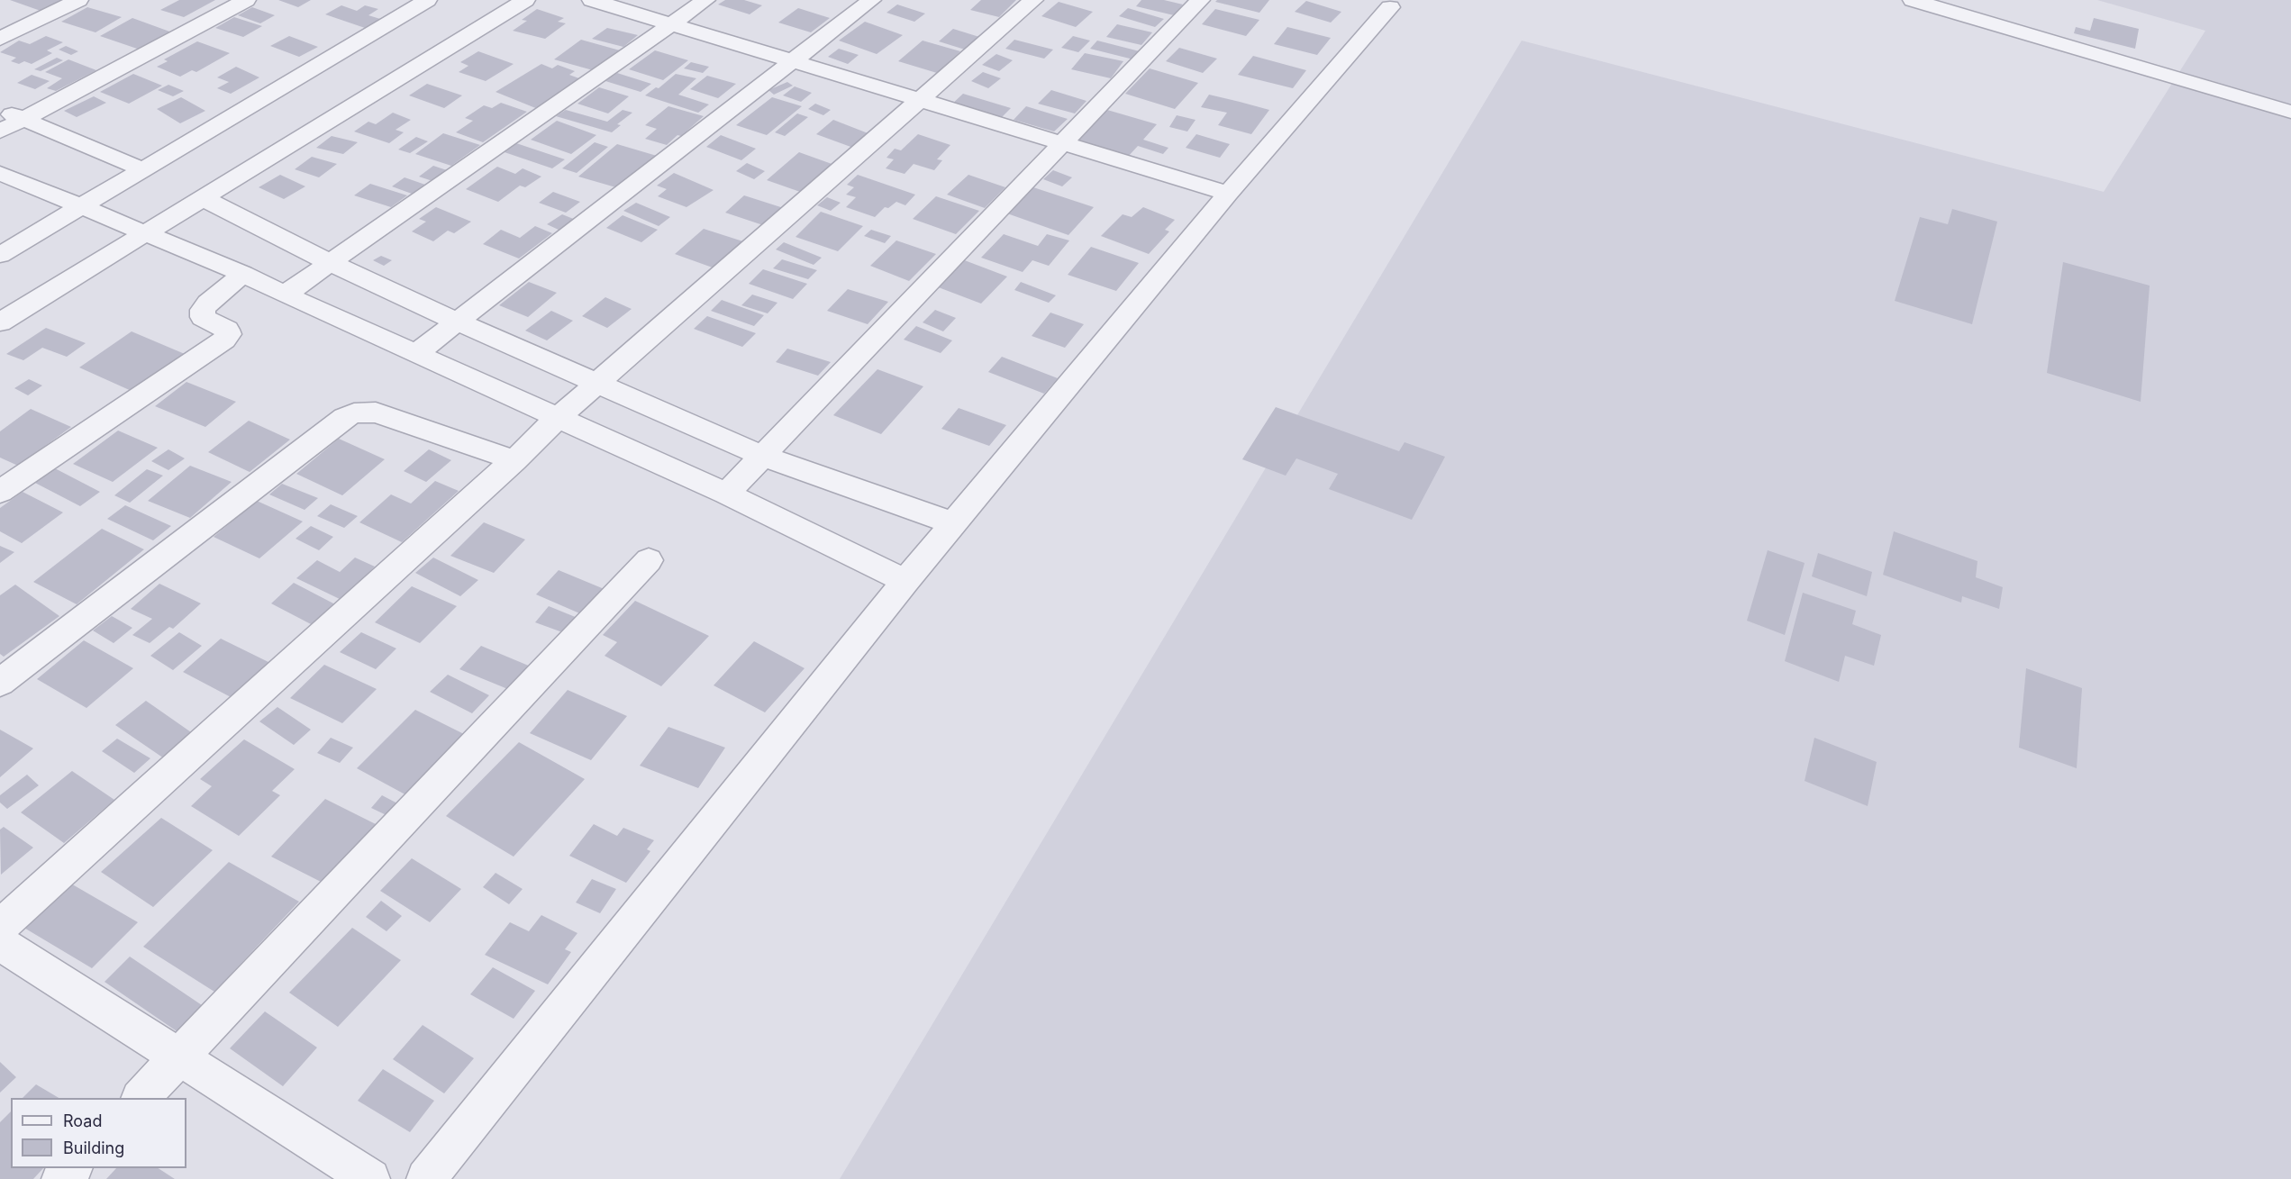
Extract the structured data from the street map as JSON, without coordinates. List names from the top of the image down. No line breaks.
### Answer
{"legend":["Road","Building"]}
